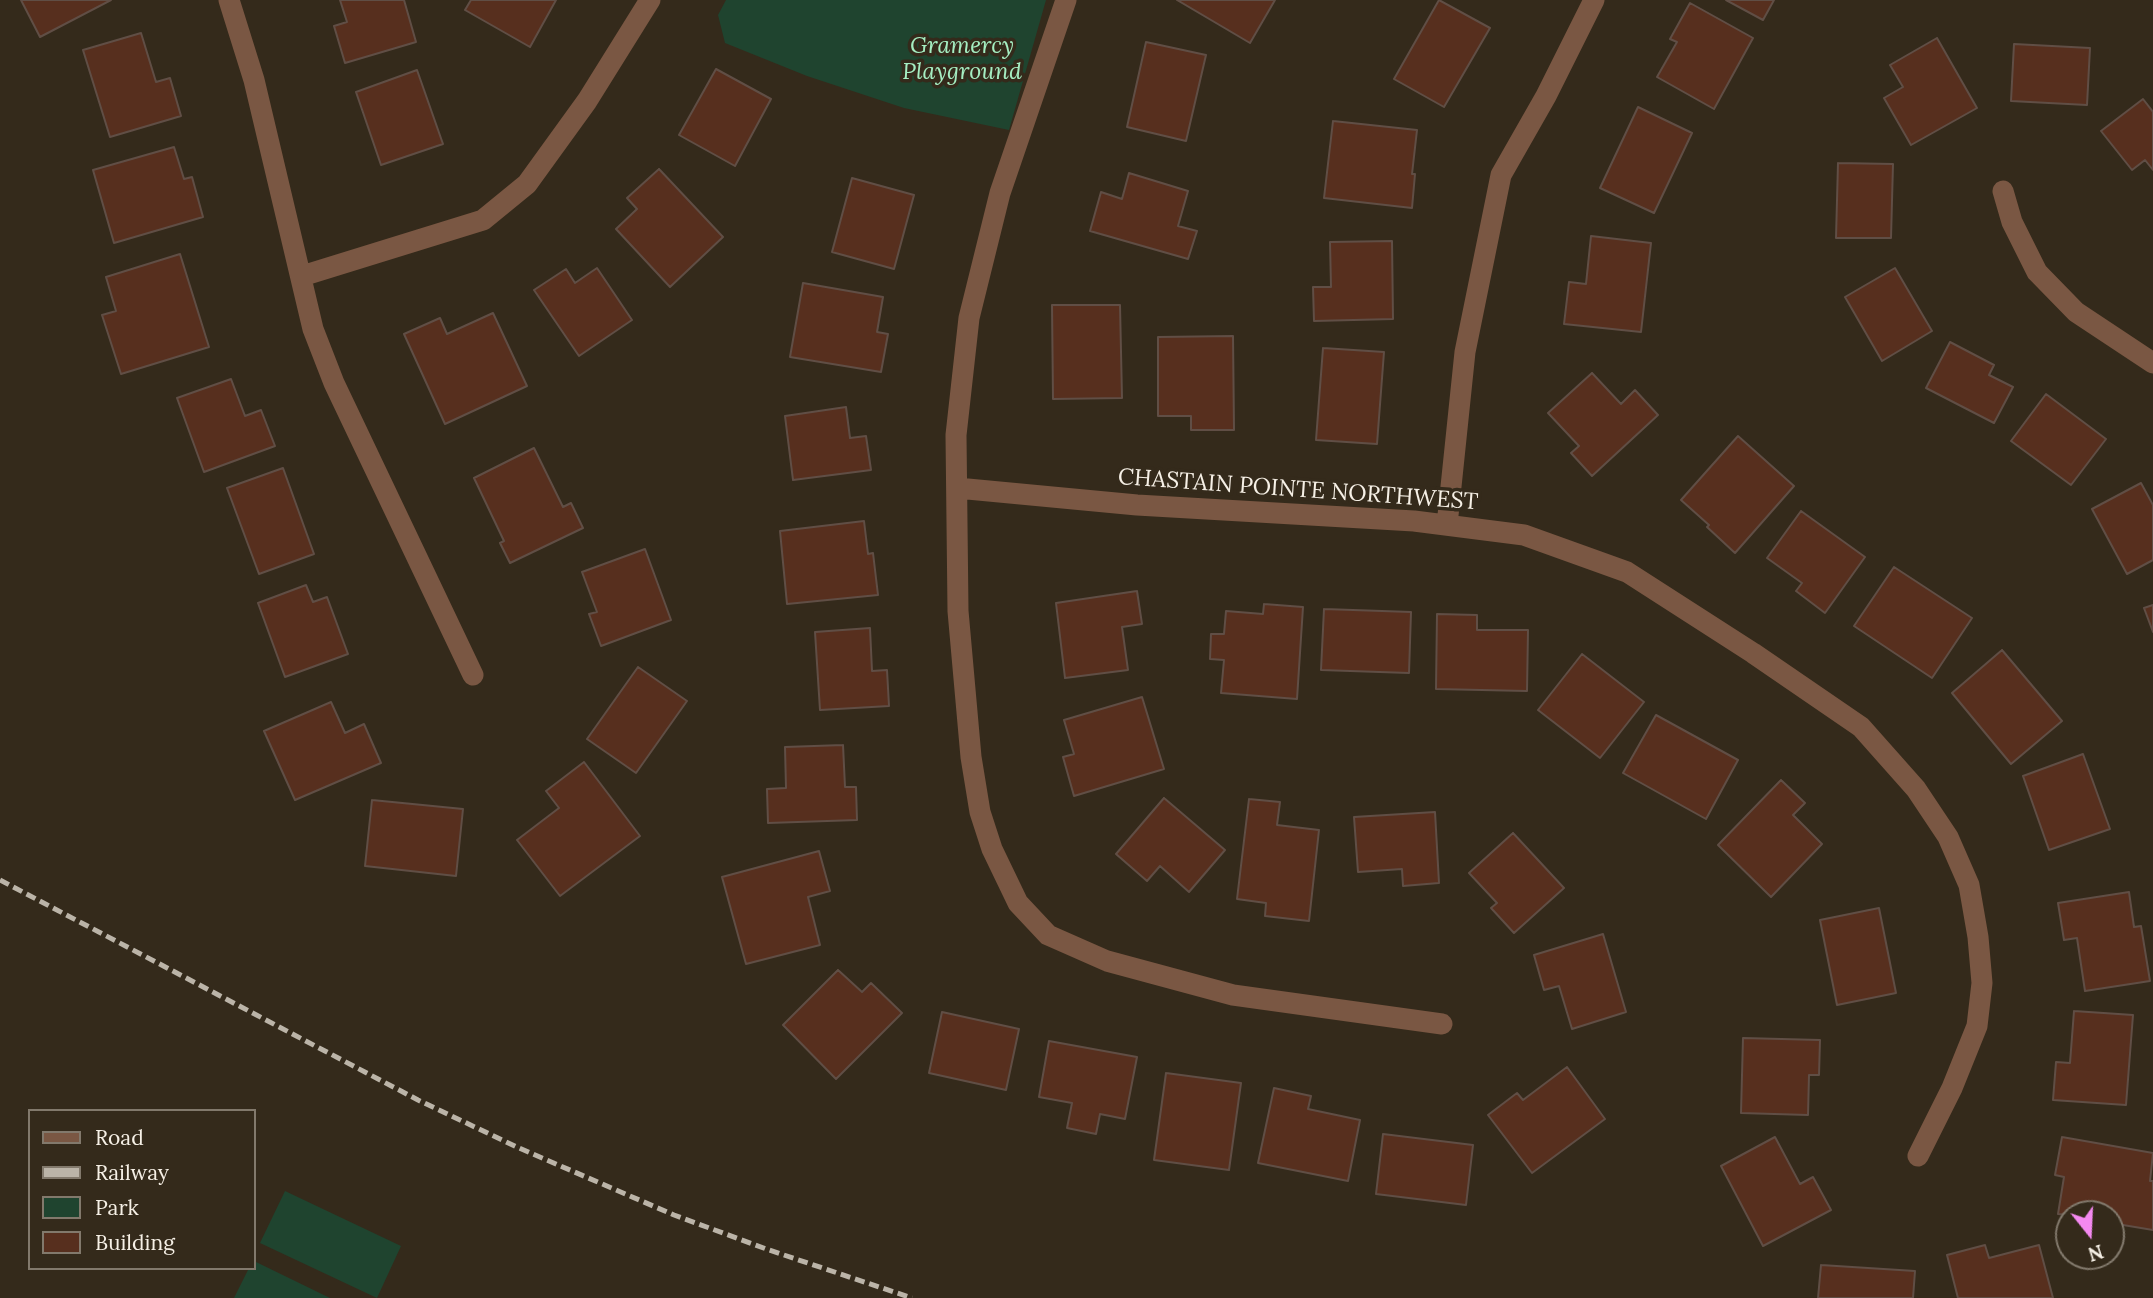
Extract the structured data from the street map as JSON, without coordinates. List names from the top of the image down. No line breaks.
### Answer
{"streets":{"street":["CHASTAIN POINTE NORTHWEST"]},"parks":["Gramercy Playground"],"legend":["Road","Railway","Park","Building"],"north":"bottom"}
